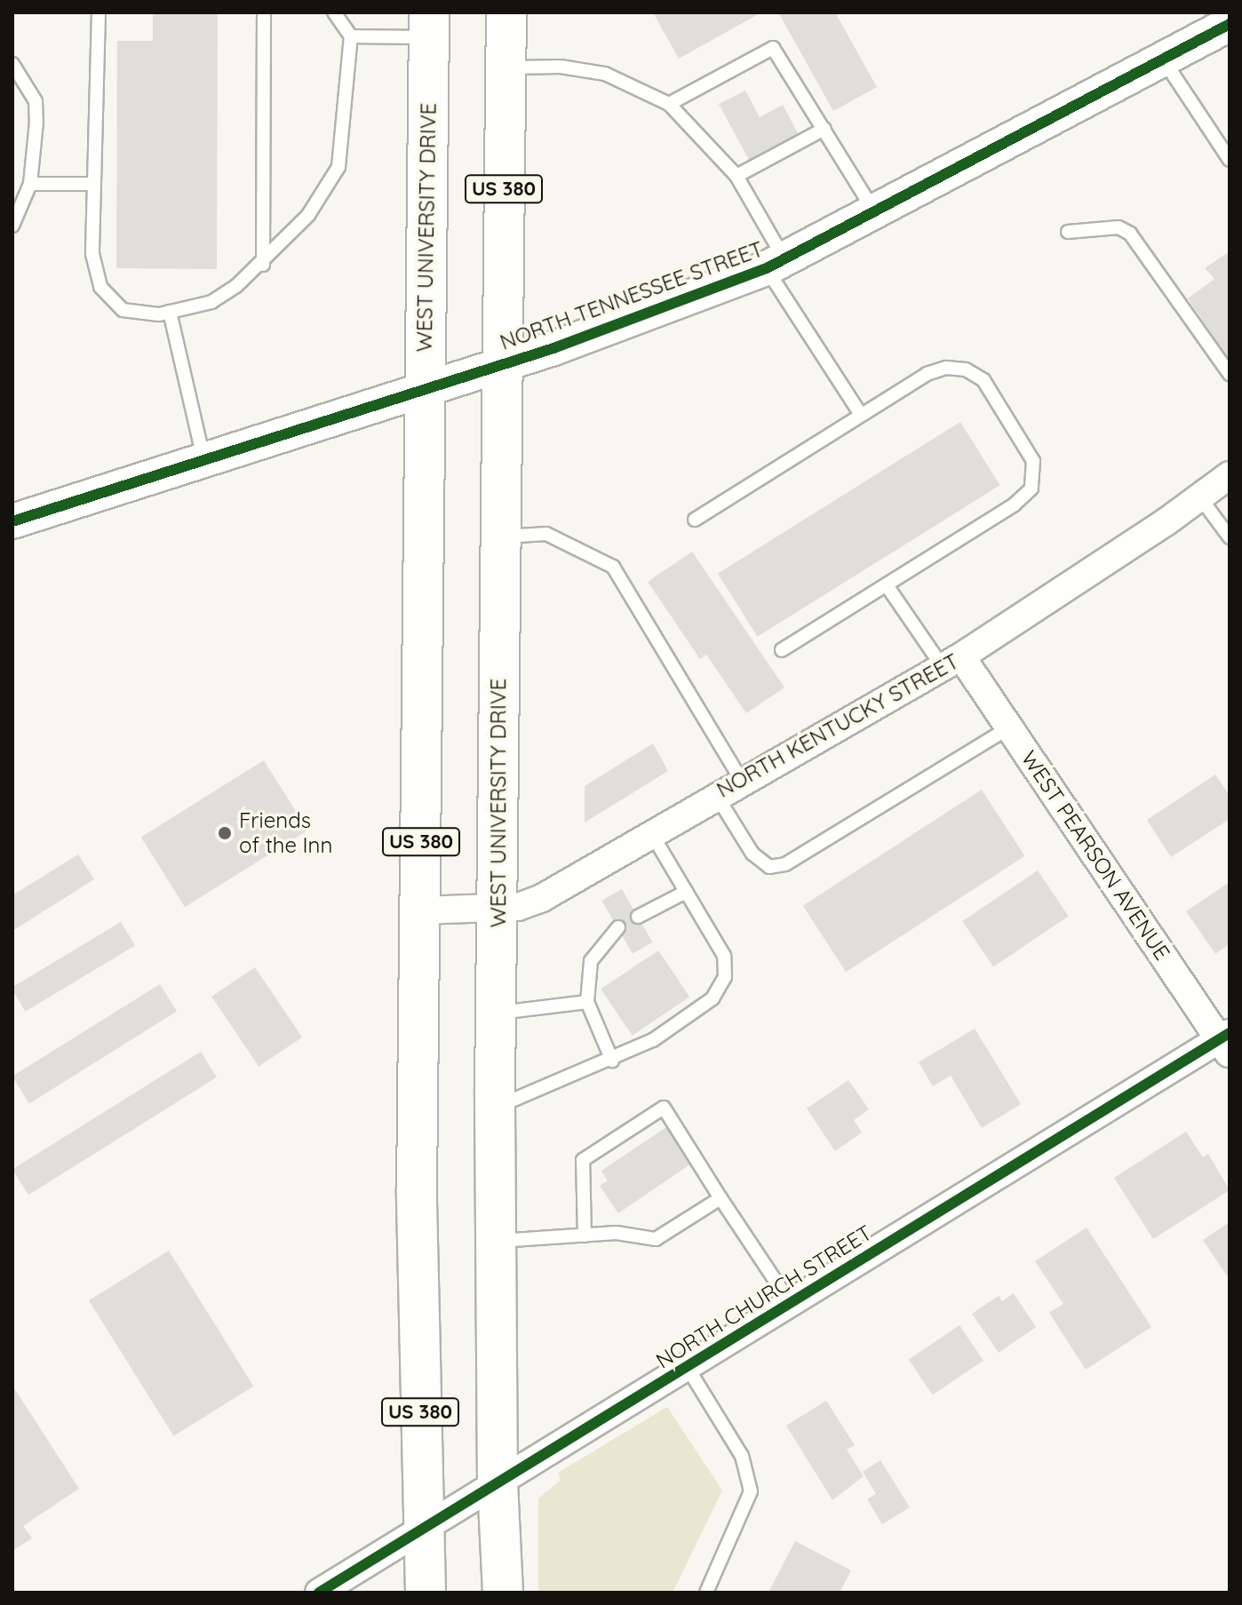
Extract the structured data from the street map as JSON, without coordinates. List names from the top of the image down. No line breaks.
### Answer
{"streets":{"highway":["US 380","WEST UNIVERSITY DRIVE"],"street":["NORTH TENNESSEE STREET","NORTH KENTUCKY STREET","WEST PEARSON AVENUE","NORTH CHURCH STREET"]},"crossings":[["WEST UNIVERSITY DRIVE","NORTH TENNESSEE STREET"],["WEST UNIVERSITY DRIVE","NORTH KENTUCKY STREET"],["WEST UNIVERSITY DRIVE","NORTH CHURCH STREET"],["NORTH KENTUCKY STREET","WEST PEARSON AVENUE"],["WEST PEARSON AVENUE","NORTH CHURCH STREET"]],"places":["Friends of the Inn"]}
